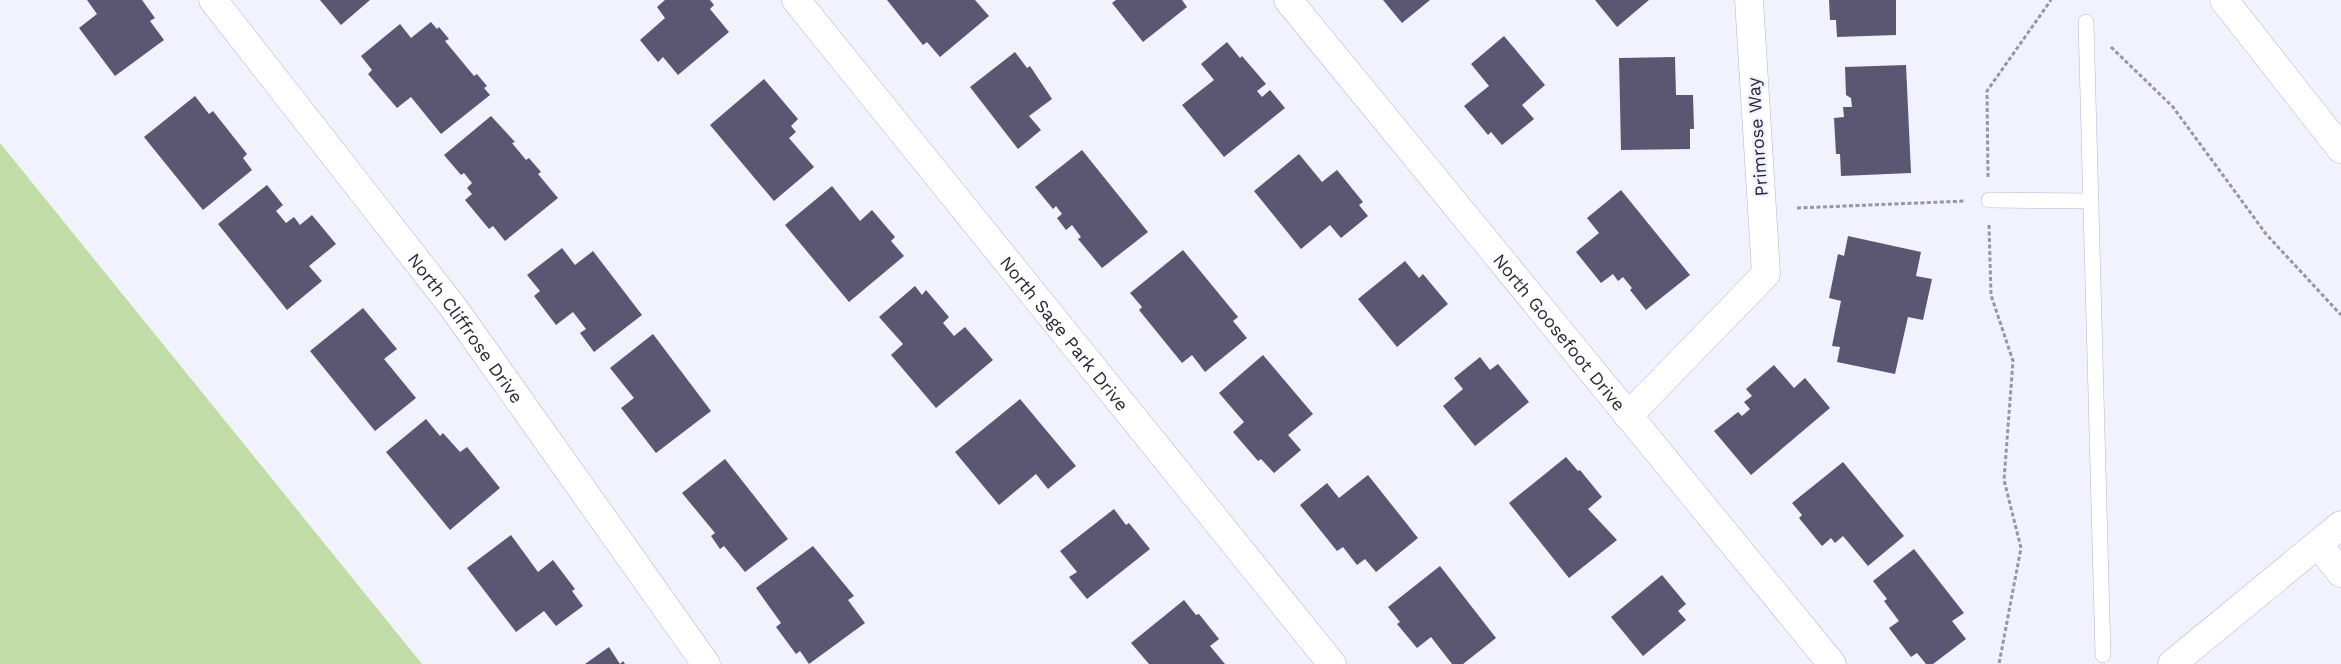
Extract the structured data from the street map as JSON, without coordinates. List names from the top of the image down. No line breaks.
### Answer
{"streets":{"street":["Primrose Way","North Cliffrose Drive","North Sage Park Drive","North Goosefoot Drive"]},"crossings":[["Primrose Way","North Goosefoot Drive"]]}
